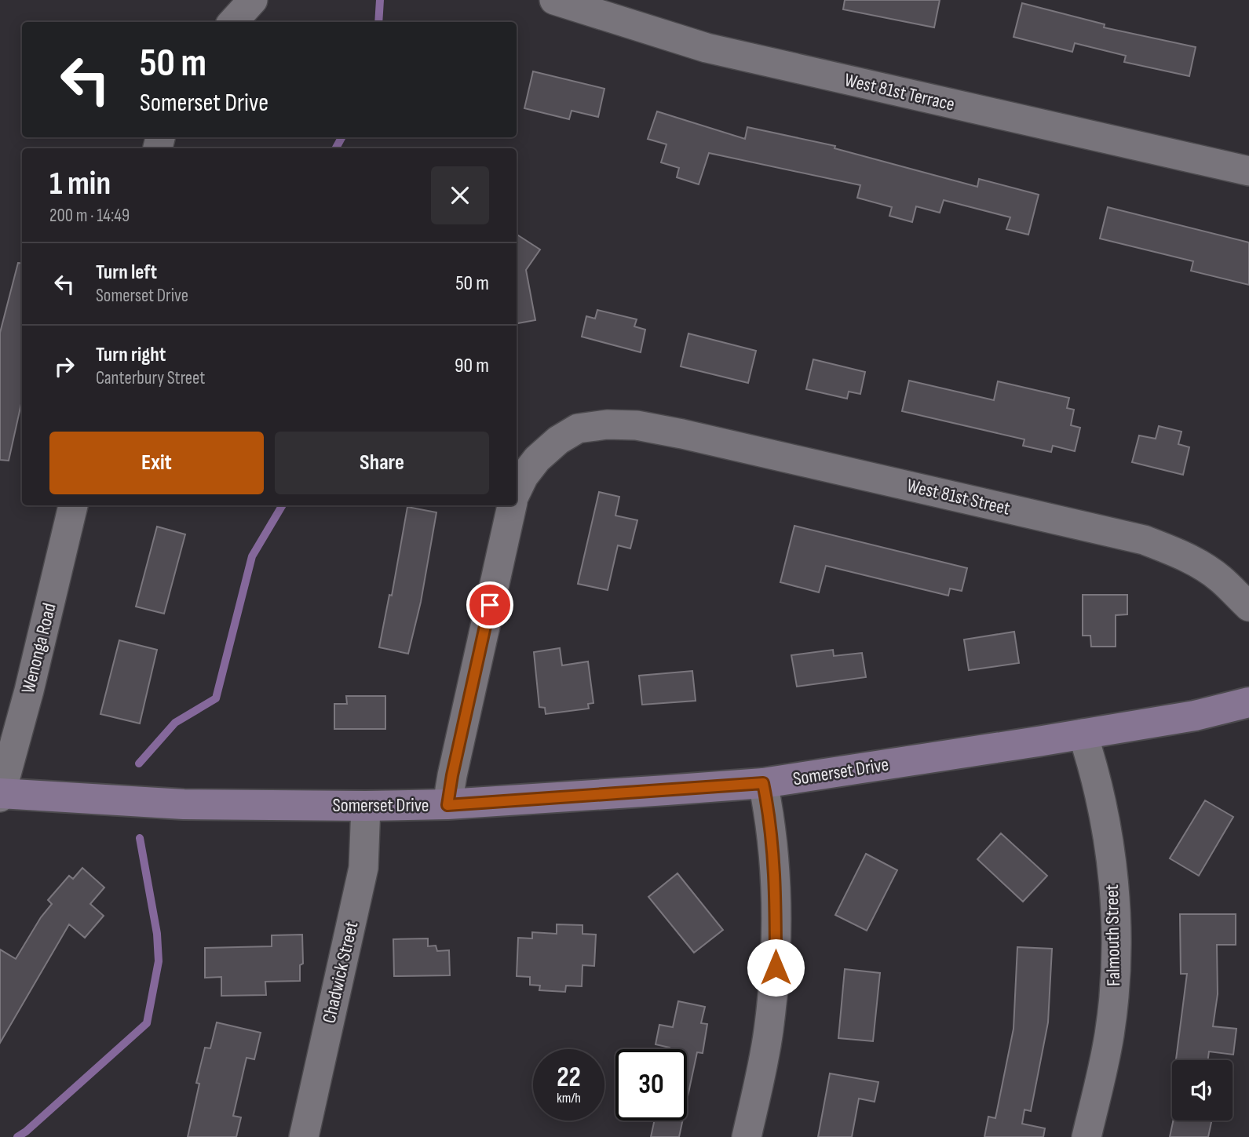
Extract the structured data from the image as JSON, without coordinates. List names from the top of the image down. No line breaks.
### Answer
{"streets":{"street":["West 81st Terrace","West 81st Street","Wenonga Road","Somerset Drive","Falmouth Street","Chadwick Street"]},"crossings":[["Wenonga Road","Somerset Drive"],["Somerset Drive","Falmouth Street"],["Somerset Drive","Chadwick Street"]],"page":{"turn":["50 m","Somerset Drive"],"heading":["1 min","200 m · 14:49"],"list":[{"name":"Turn left","note":"Somerset Drive","value":"50 m"},{"name":"Turn right","note":"Canterbury Street","value":"90 m"}],"buttons":["Exit","Share"],"speed":"22 km/h","limit":"30"}}
